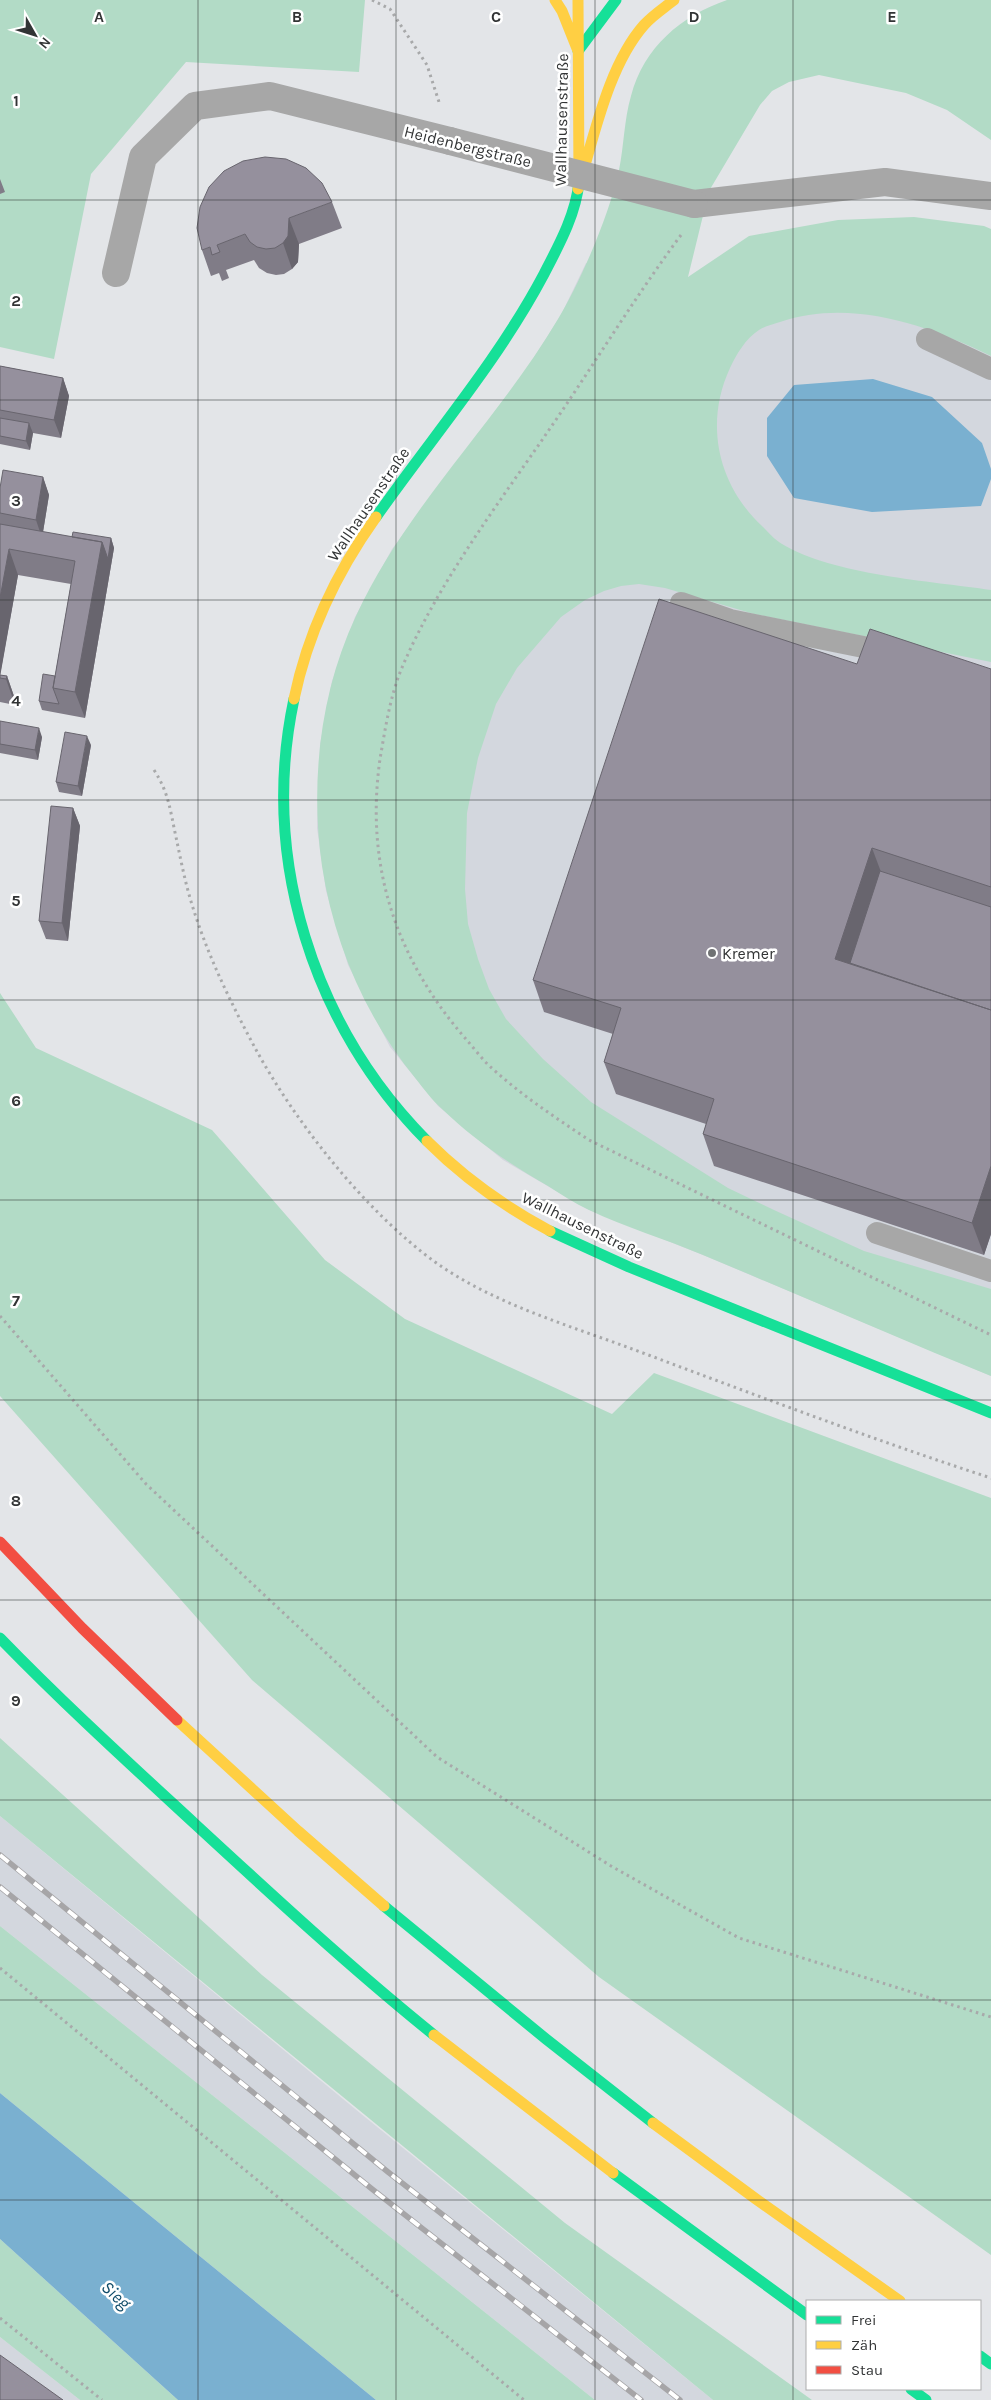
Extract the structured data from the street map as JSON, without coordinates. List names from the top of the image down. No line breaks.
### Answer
{"streets":{"main road":["Wallhausenstraße"],"street":["Heidenbergstraße"]},"water":["Sieg"],"places":["Kremer"],"legend":["Frei","Zäh","Stau"],"north":"bottom right","grid":{"columns":["A","B","C","D","E"],"rows":["1","2","3","4","5","6","7","8","9"]}}
